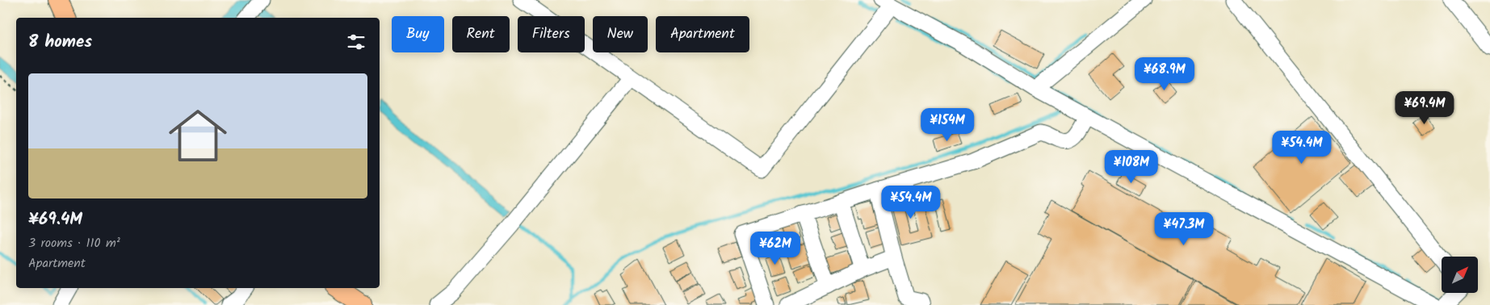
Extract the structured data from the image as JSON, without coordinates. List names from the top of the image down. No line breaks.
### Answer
{"north":"top right","page":{"chip":["Buy","Rent","Filters","New","Apartment"],"heading":"8 homes","price":["¥68.9M","¥69.4M","¥154M","¥54.4M","¥108M","¥54.4M","¥47.3M","¥62M"],"list":[{"name":"¥69.4M","note":"3 rooms · 110 m² · Apartment"}]}}
